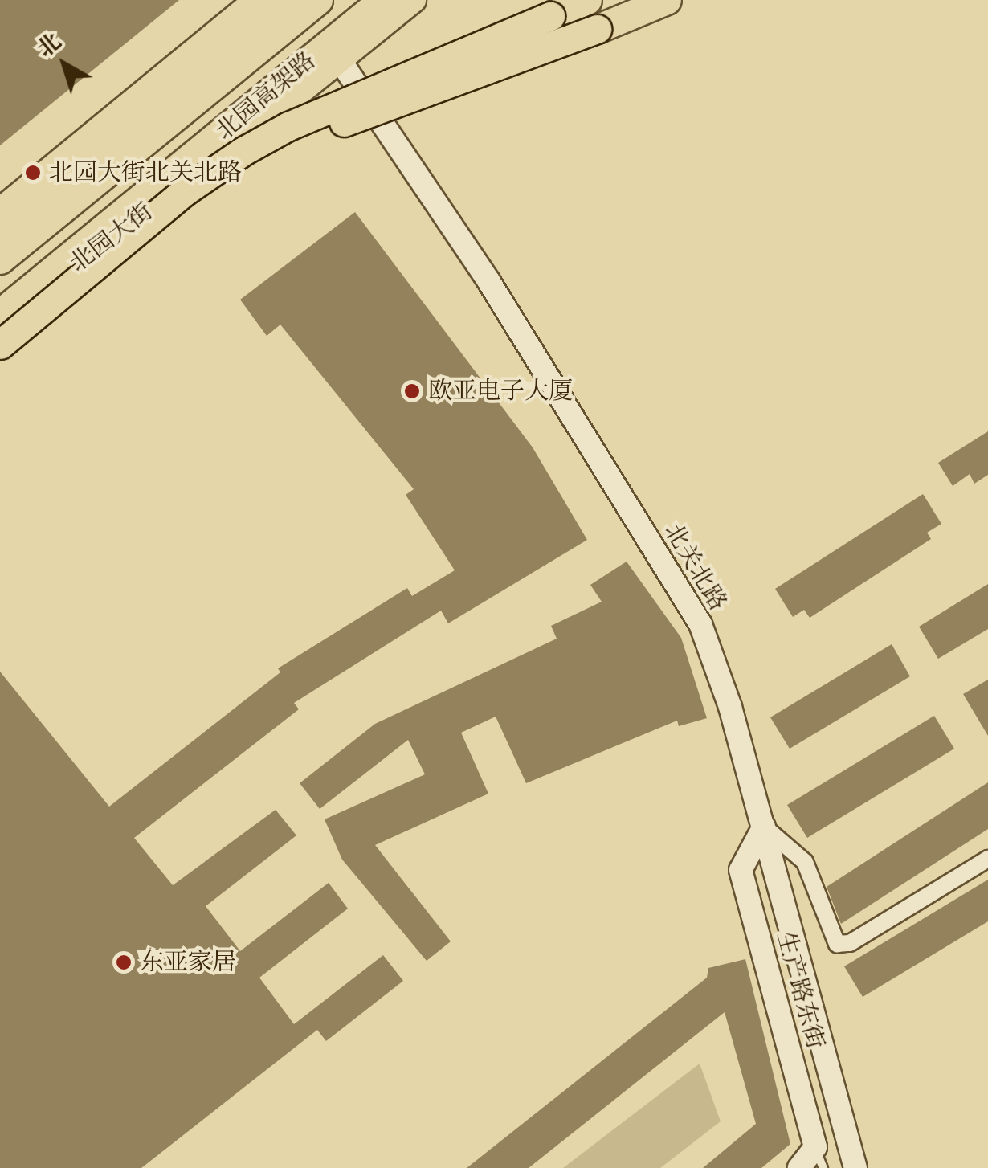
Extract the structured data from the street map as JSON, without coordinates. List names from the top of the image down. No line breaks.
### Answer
{"streets":{"highway":["北园高架路"],"main road":["北园大街"],"street":["北关北路","生产路东街"]},"crossings":[["北园大街","北关北路"],["北关北路","生产路东街"]],"places":["北园大街北关北路","欧亚电子大厦","东亚家居"],"north":"top left"}
